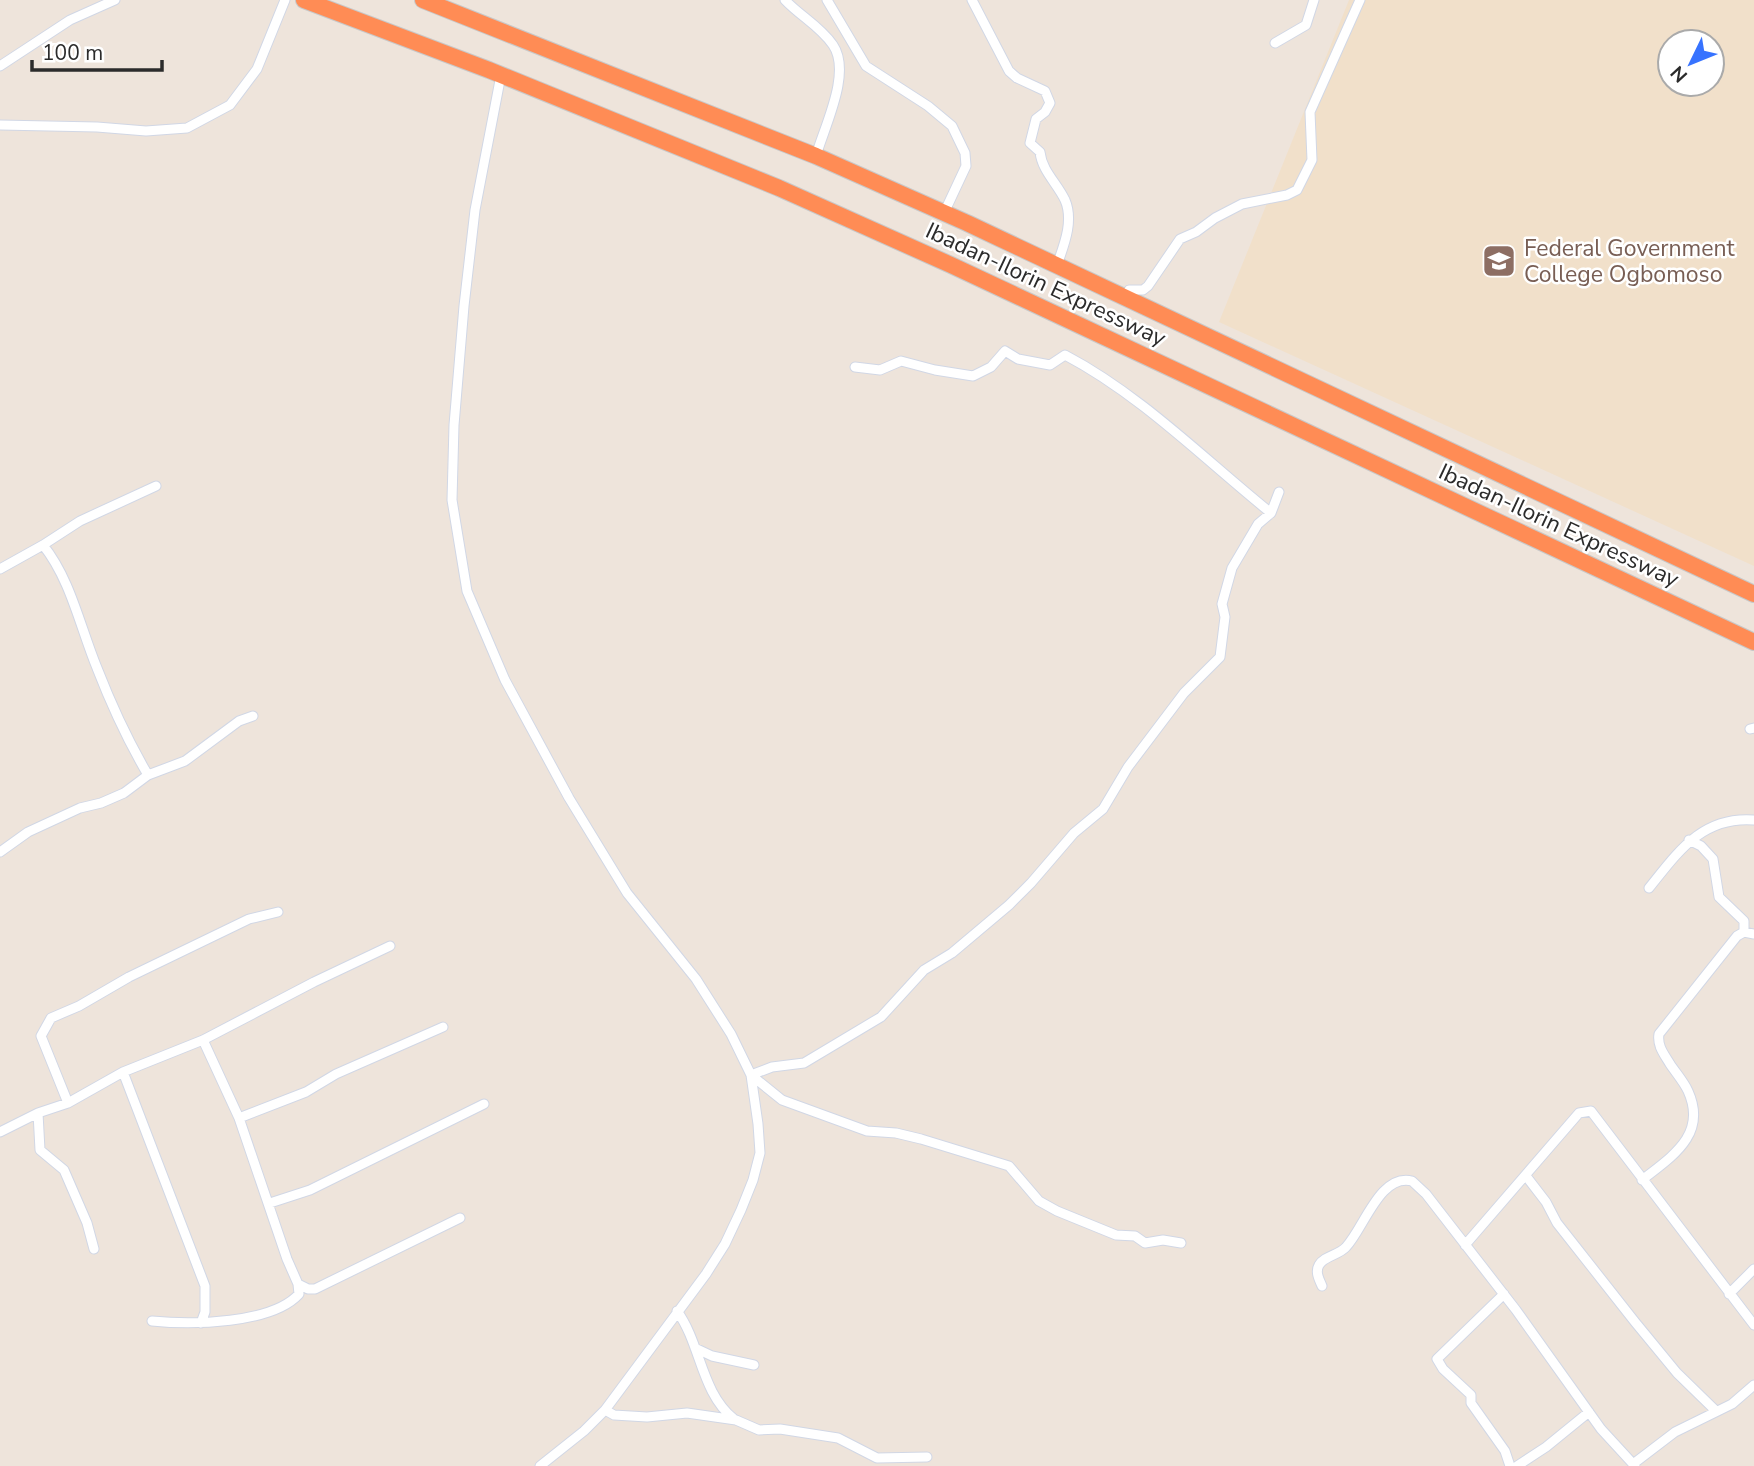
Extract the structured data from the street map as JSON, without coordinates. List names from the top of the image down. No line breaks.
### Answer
{"streets":{"highway":["Ibadan-Ilorin Expressway"]},"places":{"school or university":["Federal Government College Ogbomoso"]},"scale_bar":"100 m","north":"bottom left"}
